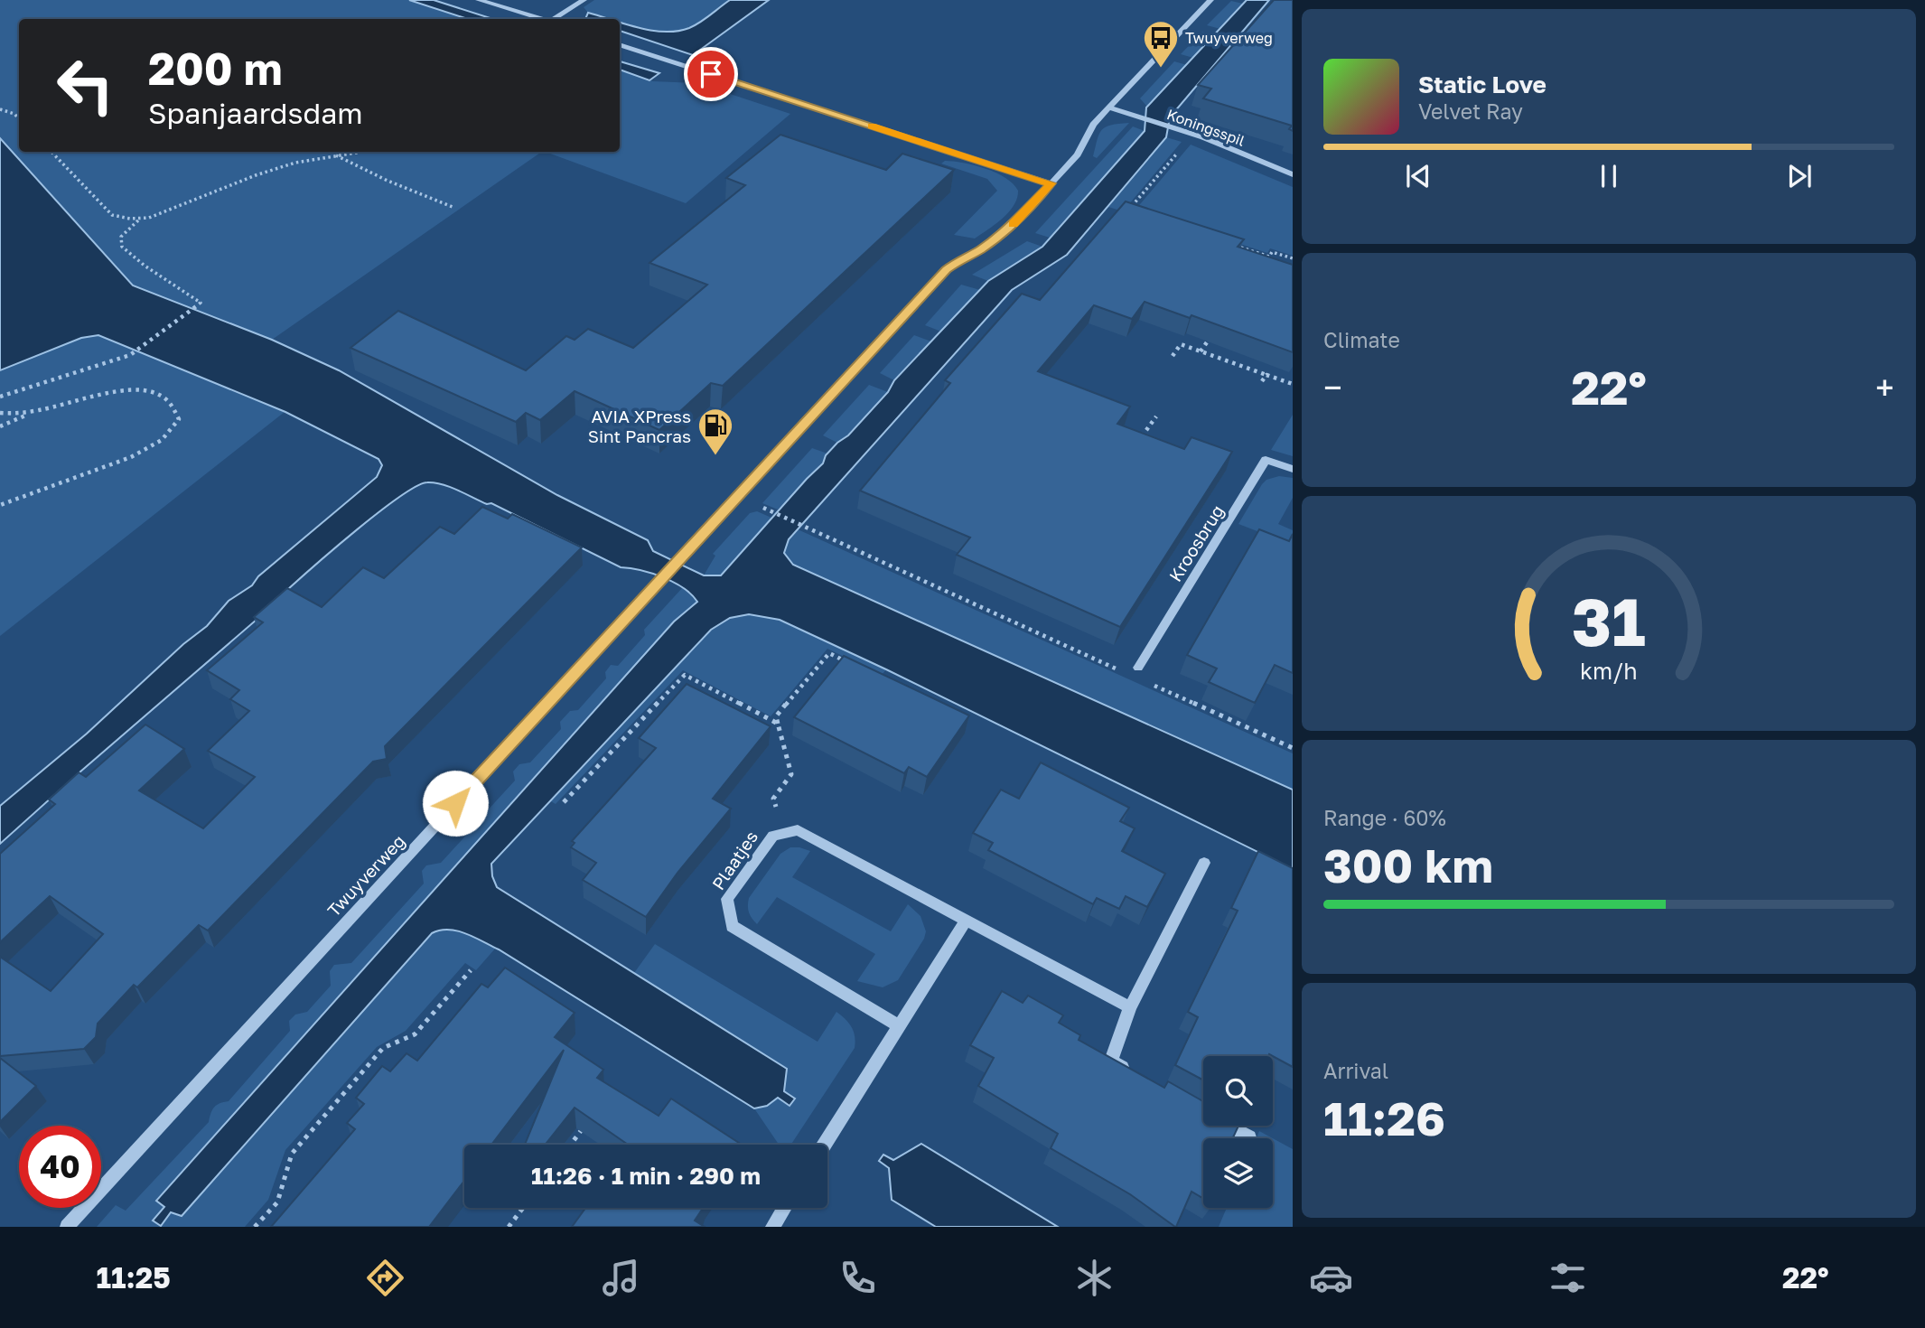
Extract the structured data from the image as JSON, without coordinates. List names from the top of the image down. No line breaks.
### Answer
{"streets":{"street":["Koningsspil","Kroosbrug","Plaatjes","Twuyverweg"]},"crossings":[["Koningsspil","Twuyverweg"]],"places":{"bus stop":["Twuyverweg"],"fuel station":["AVIA XPress Sint Pancras"]},"page":{"turn":["200 m","Spanjaardsdam"],"song":["Static Love","Velvet Ray"],"tile":["Climate",["Range · 60%","300 km"],["Arrival","11:26"]],"heat":["−","22°","+"],"limit":"40","trip":"11:26 · 1 min · 290 m","tabs":["11:25","22°"],"gauge":["31","km/h"]}}
